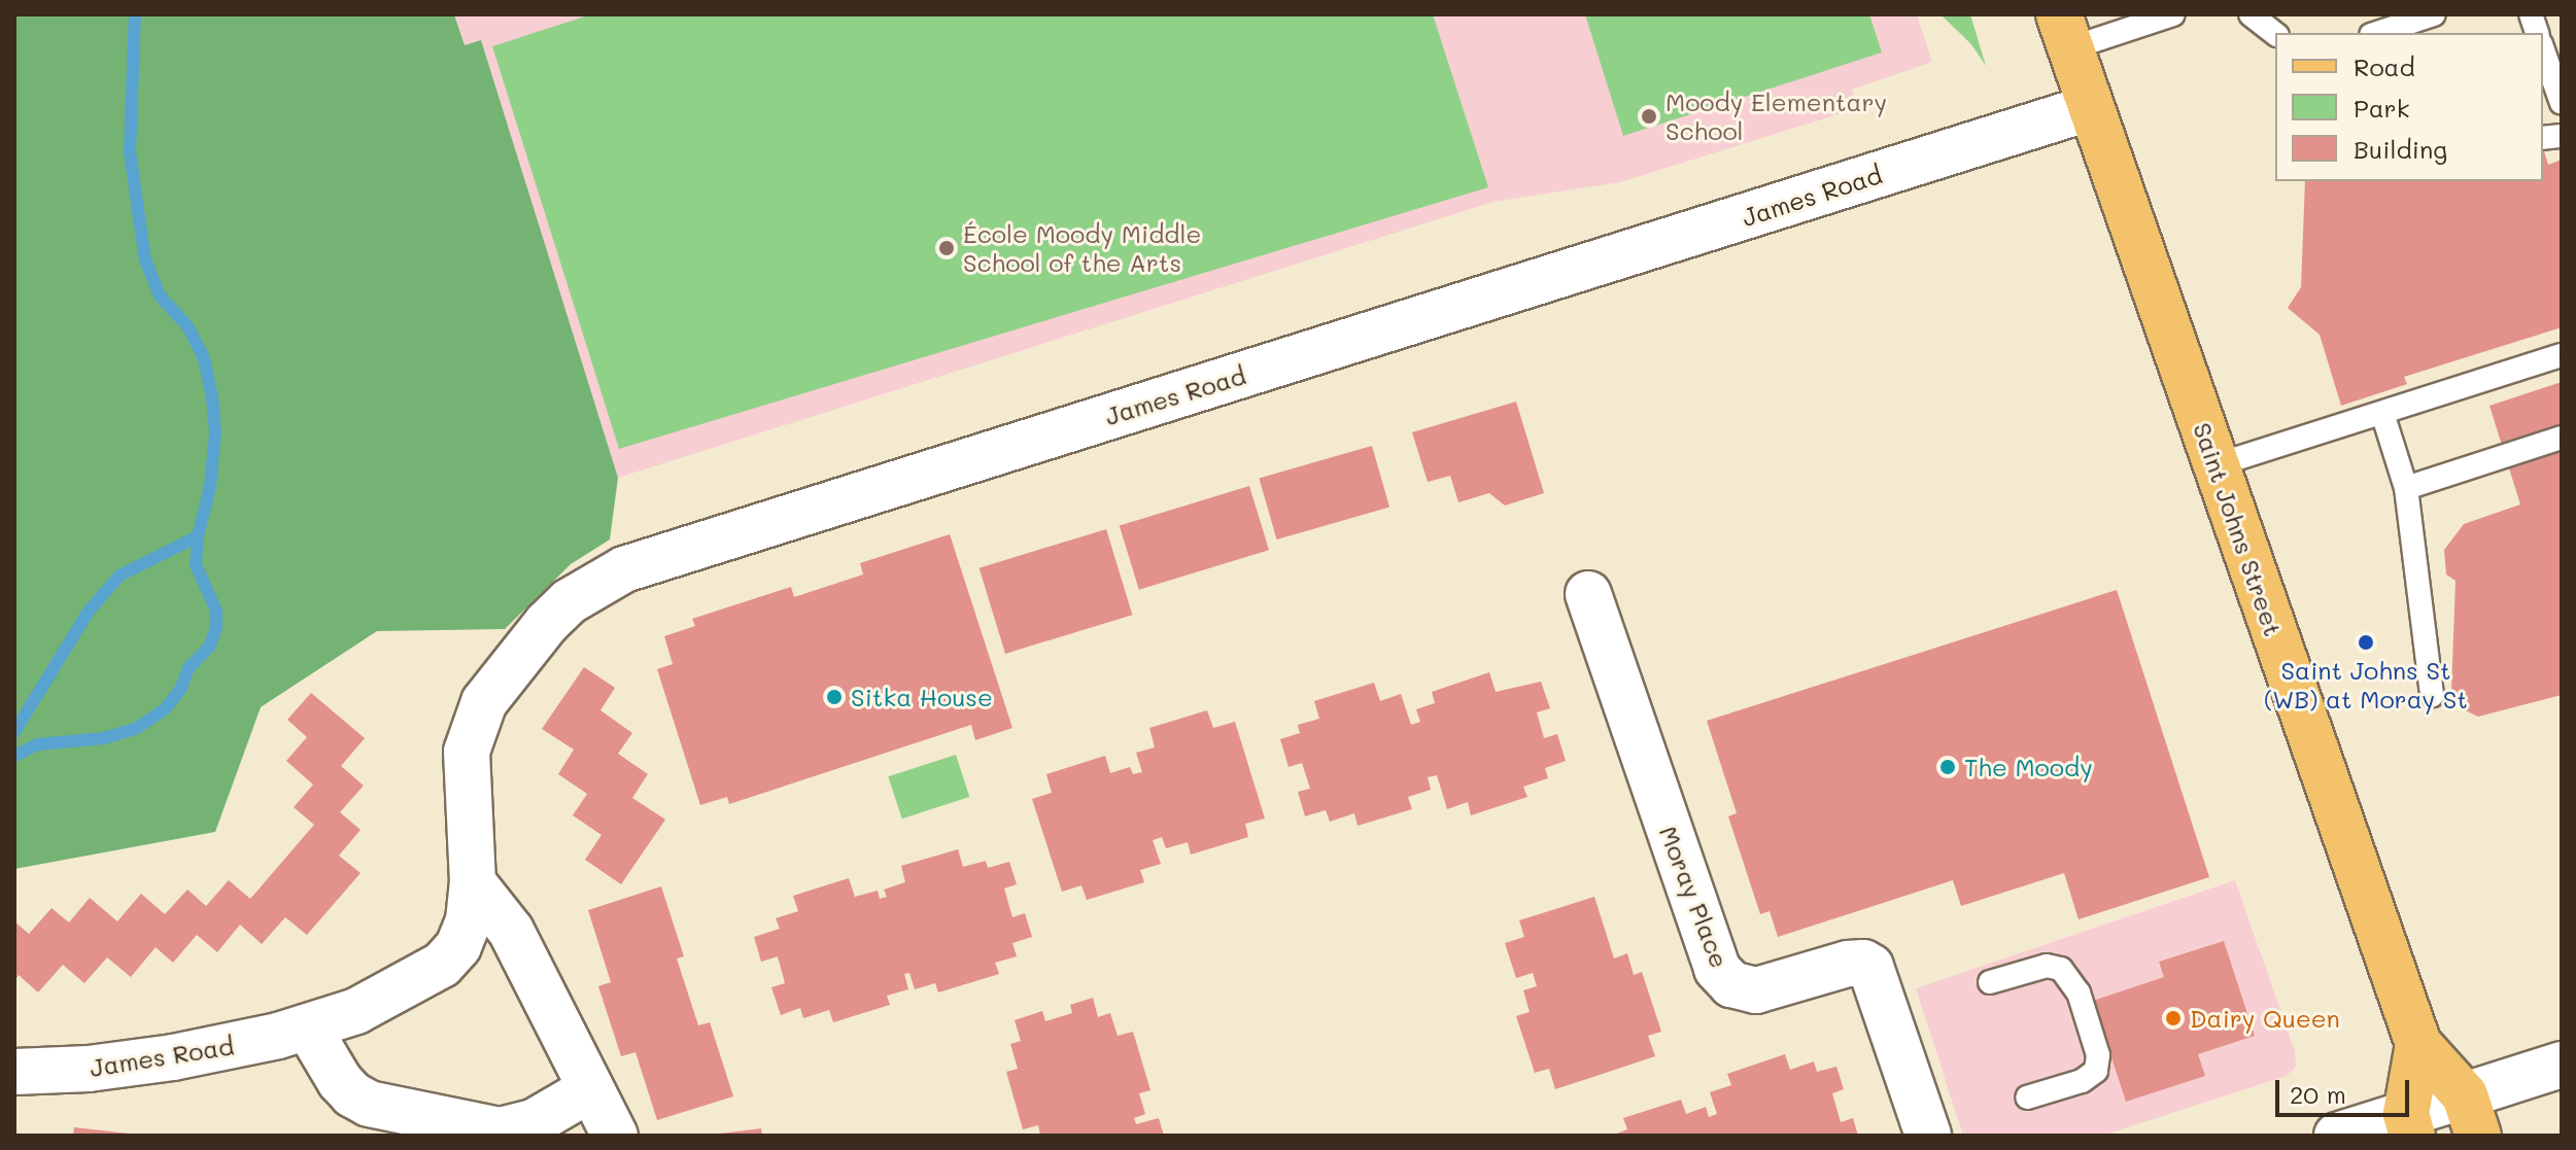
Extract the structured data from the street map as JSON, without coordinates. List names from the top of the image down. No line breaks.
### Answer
{"streets":{"main road":["Saint Johns Street"],"street":["James Road","Moray Place"]},"crossings":[["James Road","Saint Johns Street"]],"places":["Moody Elementary School","École Moody Middle School of the Arts","Saint Johns St (WB) at Moray St","Sitka House","The Moody","Dairy Queen"],"legend":["Road","Park","Building"],"scale_bar":"20 m"}
